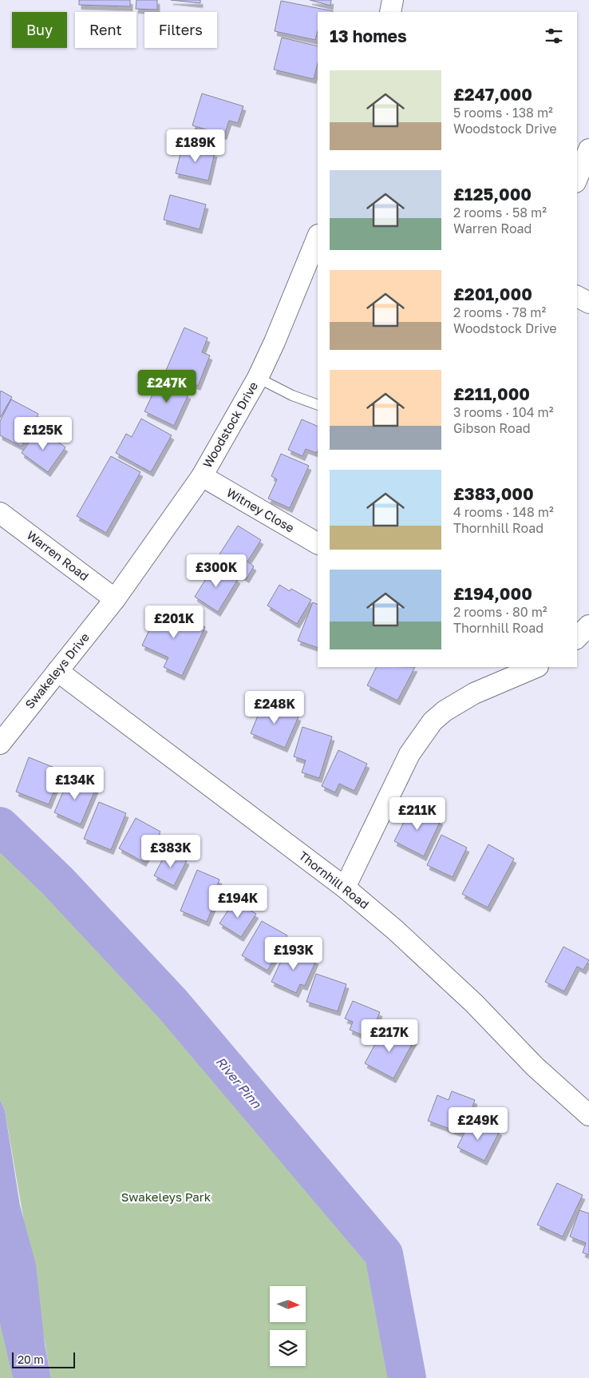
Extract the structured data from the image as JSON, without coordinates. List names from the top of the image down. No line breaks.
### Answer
{"streets":{"street":["Woodstock Drive","Witney Close","Warren Road","Swakeleys Drive","Thornhill Road"]},"crossings":[["Woodstock Drive","Witney Close"],["Woodstock Drive","Warren Road"],["Woodstock Drive","Swakeleys Drive"],["Warren Road","Swakeleys Drive"],["Swakeleys Drive","Thornhill Road"]],"water":["River Pinn"],"parks":["Swakeleys Park"],"scale_bar":"20 m","north":"right","page":{"chip":["Buy","Rent","Filters"],"heading":"13 homes","list":[{"name":"£247,000","note":"5 rooms · 138 m² · Woodstock Drive"},{"name":"£125,000","note":"2 rooms · 58 m² · Warren Road"},{"name":"£201,000","note":"2 rooms · 78 m² · Woodstock Drive"},{"name":"£211,000","note":"3 rooms · 104 m² · Gibson Road"},{"name":"£383,000","note":"4 rooms · 148 m² · Thornhill Road"},{"name":"£194,000","note":"2 rooms · 80 m² · Thornhill Road"}],"price":["£189K","£247K","£125K","£300K","£201K","£248K","£134K","£211K","£383K","£194K","£193K","£217K","£249K"],"scale":"20 m"}}
